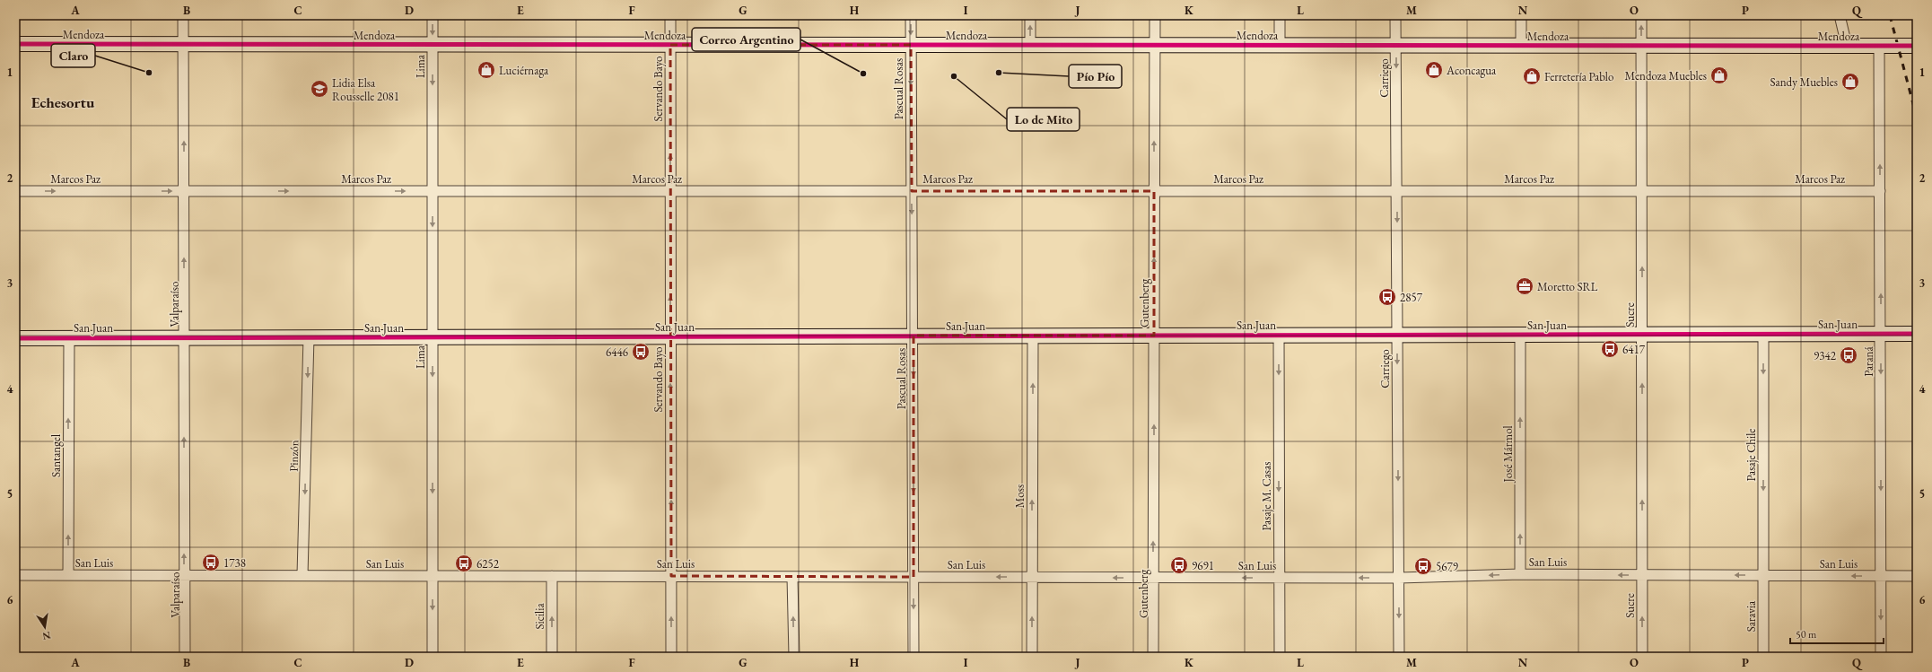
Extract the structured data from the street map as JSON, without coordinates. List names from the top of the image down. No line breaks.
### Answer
{"streets":{"main road":["Mendoza","San Juan"],"street":["Lima","Carriego","Servando Bayo","Pascual Rosas","Marcos Paz","Gutenberg","Valparaíso","Sucre","Paraná","José Mármol","Pasaje Chile","Santangel","Pinzón","Moss","Pasaje M. Casas","San Luis","Sicilia","Saravia"]},"crossings":[["Mendoza","Lima"],["Mendoza","Carriego"],["Mendoza","Servando Bayo"],["Mendoza","Pascual Rosas"],["Mendoza","Gutenberg"],["Mendoza","Valparaíso"],["Mendoza","Sucre"],["Mendoza","Paraná"],["Lima","Marcos Paz"],["Lima","San Juan"],["Lima","San Luis"],["Carriego","Marcos Paz"],["Carriego","San Juan"],["Carriego","San Luis"],["Servando Bayo","Marcos Paz"],["Servando Bayo","San Juan"],["Servando Bayo","San Luis"],["Pascual Rosas","Marcos Paz"],["Pascual Rosas","San Juan"],["Pascual Rosas","San Luis"],["Marcos Paz","Gutenberg"],["Marcos Paz","Valparaíso"],["Marcos Paz","Sucre"],["Marcos Paz","Paraná"],["Gutenberg","San Juan"],["Gutenberg","San Luis"],["Valparaíso","San Juan"],["Valparaíso","San Luis"],["Sucre","San Juan"],["Sucre","San Luis"],["San Juan","Paraná"],["San Juan","José Mármol"],["San Juan","Pasaje Chile"],["San Juan","Santangel"],["San Juan","Pinzón"],["San Juan","Moss"],["San Juan","Pasaje M. Casas"],["Paraná","San Luis"],["José Mármol","San Luis"],["Pasaje Chile","San Luis"],["Pasaje Chile","Saravia"],["Santangel","San Luis"],["Pinzón","San Luis"],["Moss","San Luis"],["Pasaje M. Casas","San Luis"],["San Luis","Sicilia"],["San Luis","Saravia"]],"one_way":["Lima","Carriego","Servando Bayo","Pascual Rosas","Gutenberg","Valparaíso","Sucre","José Mármol","Pasaje Chile","Santangel","Pinzón","Moss","Pasaje M. Casas","San Luis","Sicilia"],"districts":["Echesortu"],"places":{"shop":["Luciérnaga","Aconcagua","Mendoza Muebles","Ferretería Pablo","Sandy Muebles"],"other":["Claro","Pío Pío","Correo Argentino","Lo de Mito"],"school or university":["Lidia Elsa Rousselle 2081"],"office":["Moretto SRL"],"bus stop":["2857","6417","6446","9342","1738","6252","9691","5679"]},"scale_bar":"50 m","north":"bottom","grid":{"columns":["A","B","C","D","E","F","G","H","I","J","K","L","M","N","O","P","Q"],"rows":["1","2","3","4","5","6"]}}
